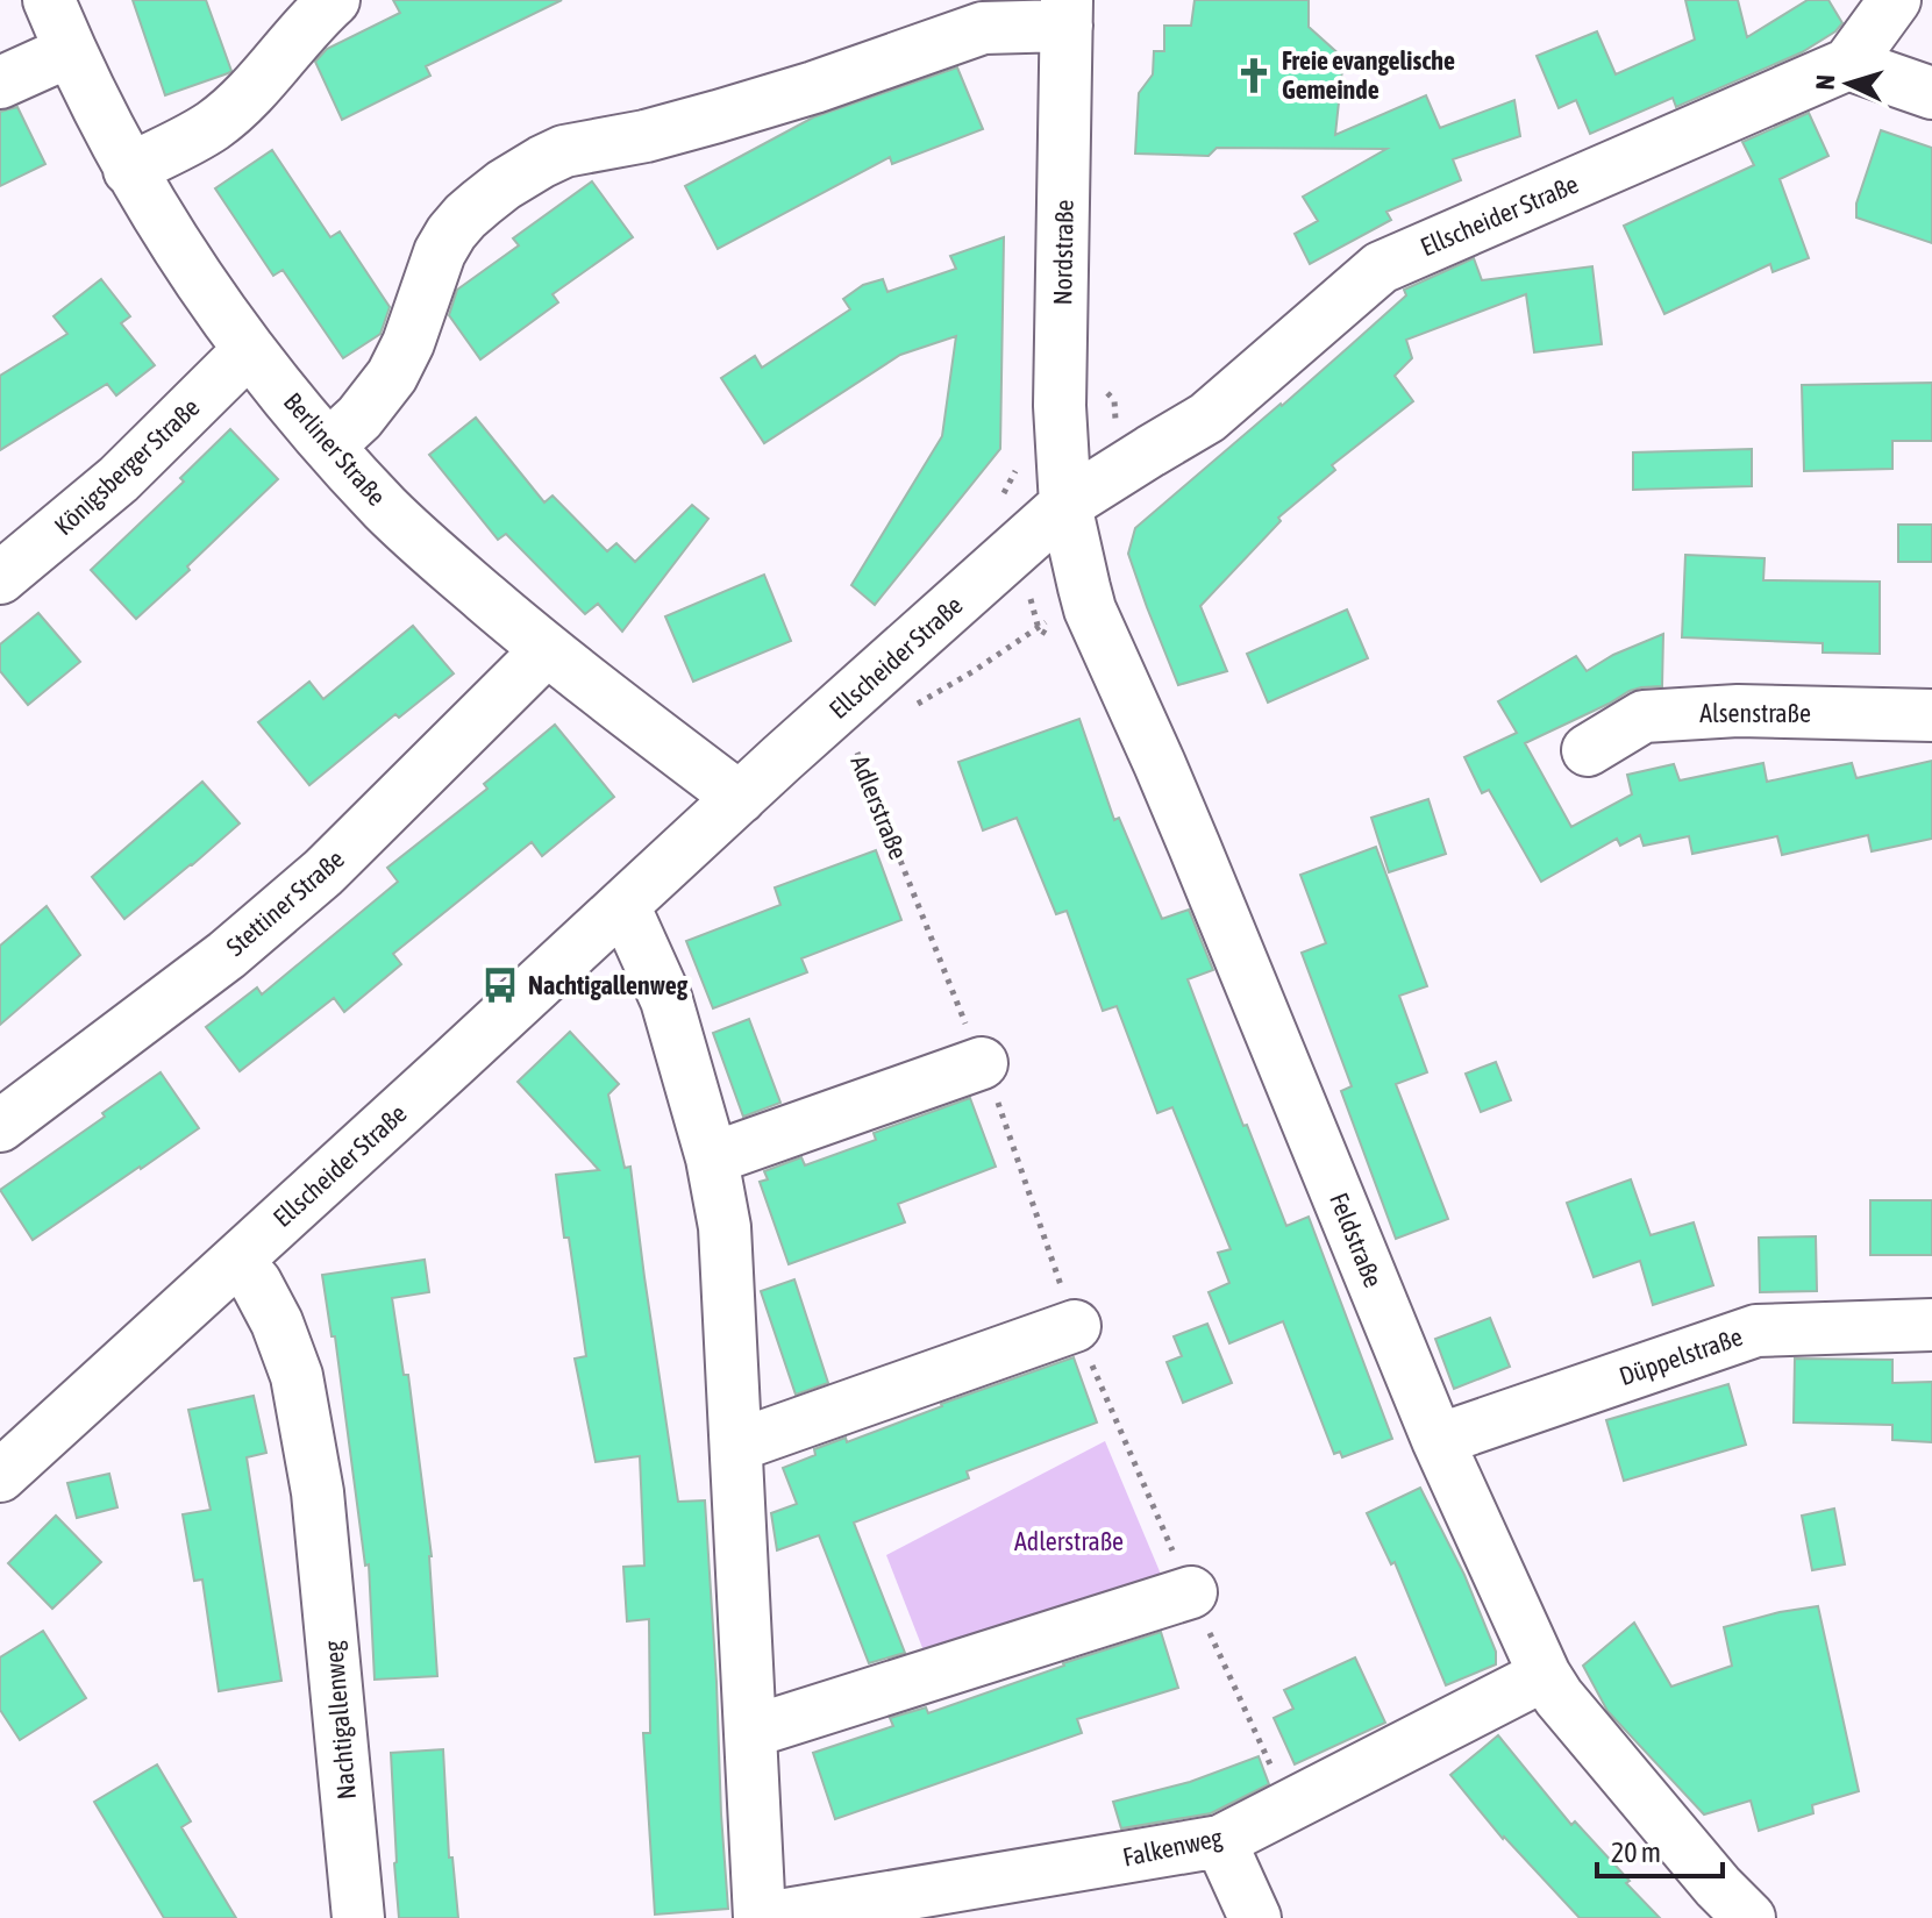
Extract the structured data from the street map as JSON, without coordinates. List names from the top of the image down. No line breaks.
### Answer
{"streets":{"street":["Ellscheider Straße","Nordstraße","Berliner Straße","Königsberger Straße","Alsenstraße","Stettiner Straße","Feldstraße","Düppelstraße","Nachtigallenweg","Falkenweg"],"path":["Adlerstraße"]},"crossings":[["Ellscheider Straße","Nordstraße"],["Ellscheider Straße","Berliner Straße"],["Ellscheider Straße","Adlerstraße"],["Ellscheider Straße","Feldstraße"],["Ellscheider Straße","Nachtigallenweg"],["Nordstraße","Feldstraße"],["Berliner Straße","Königsberger Straße"],["Berliner Straße","Stettiner Straße"],["Adlerstraße","Falkenweg"],["Feldstraße","Düppelstraße"],["Feldstraße","Falkenweg"]],"parks":["Adlerstraße"],"places":{"church":["Freie evangelische Gemeinde"],"bus stop":["Nachtigallenweg"]},"scale_bar":"20 m","north":"left"}
